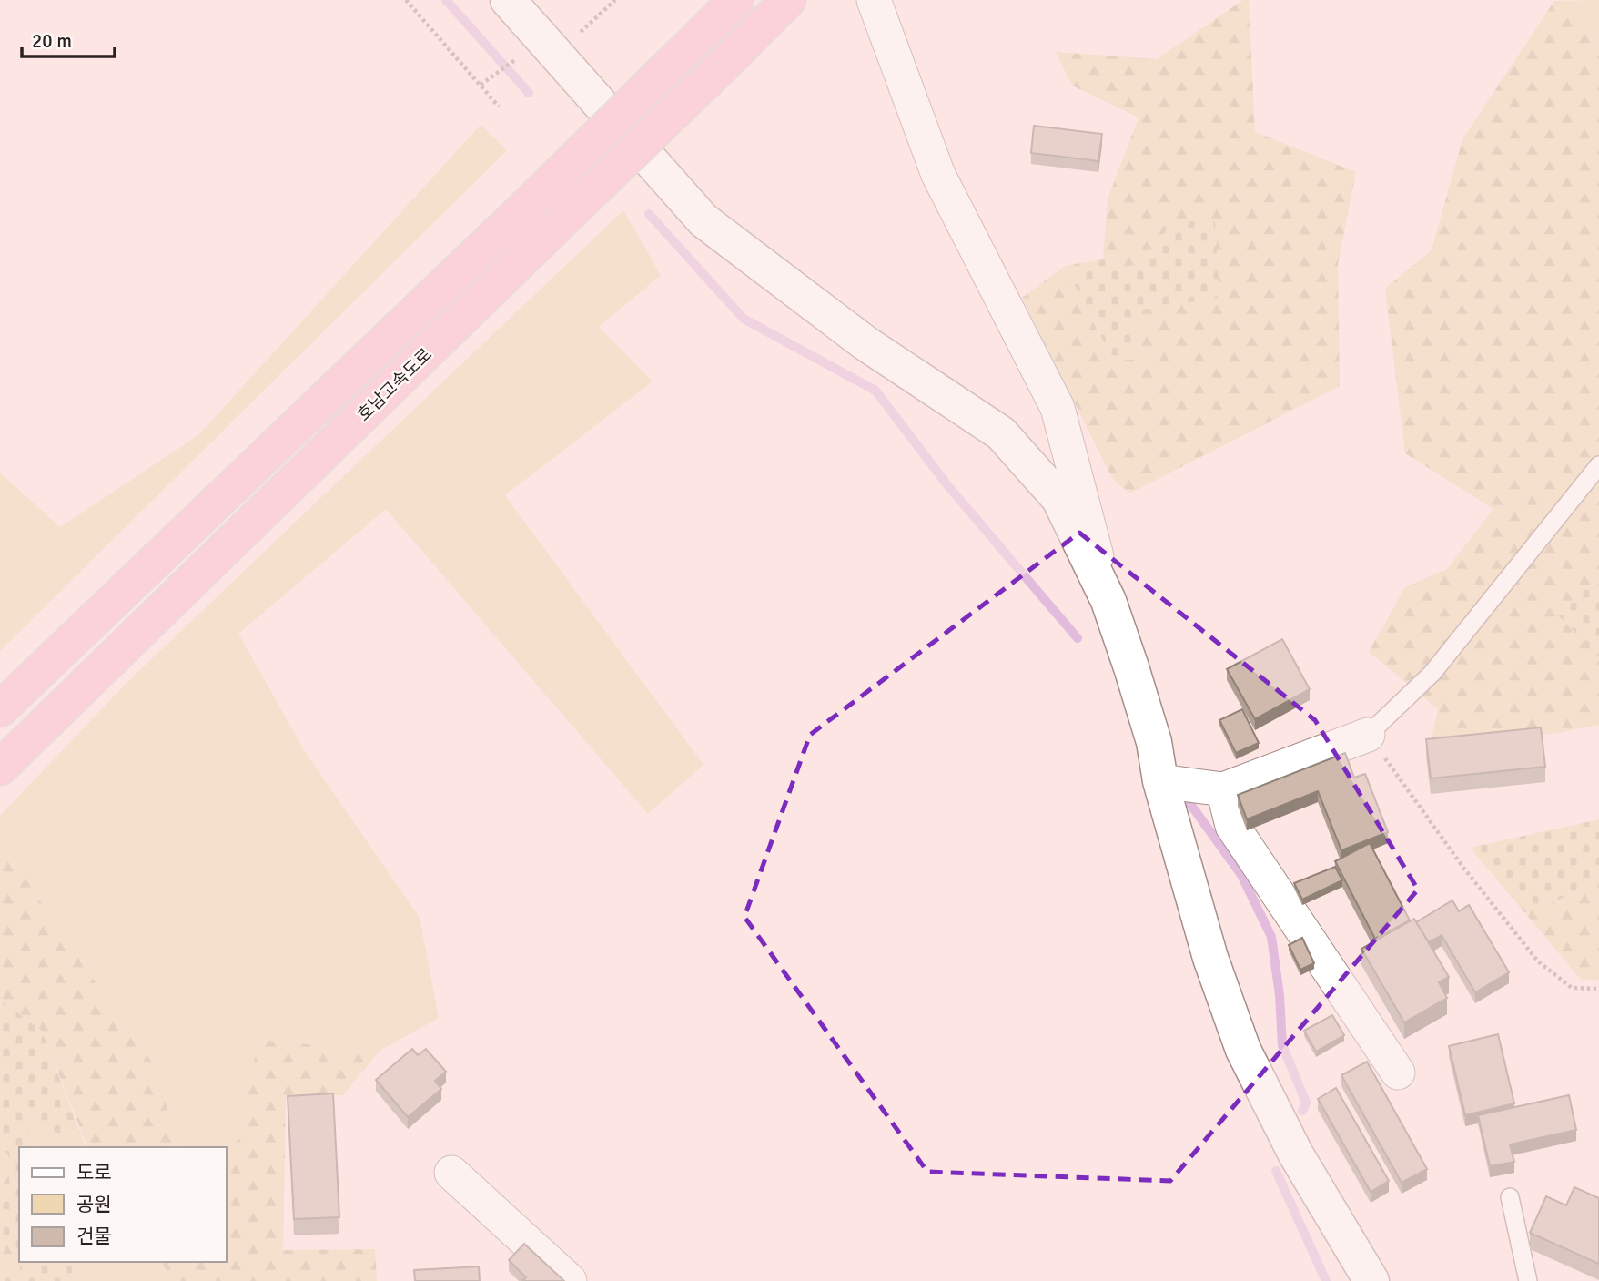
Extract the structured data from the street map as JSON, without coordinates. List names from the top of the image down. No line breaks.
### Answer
{"streets":{"highway":["호남고속도로"]},"legend":["도로","공원","건물"],"scale_bar":"20 m"}
